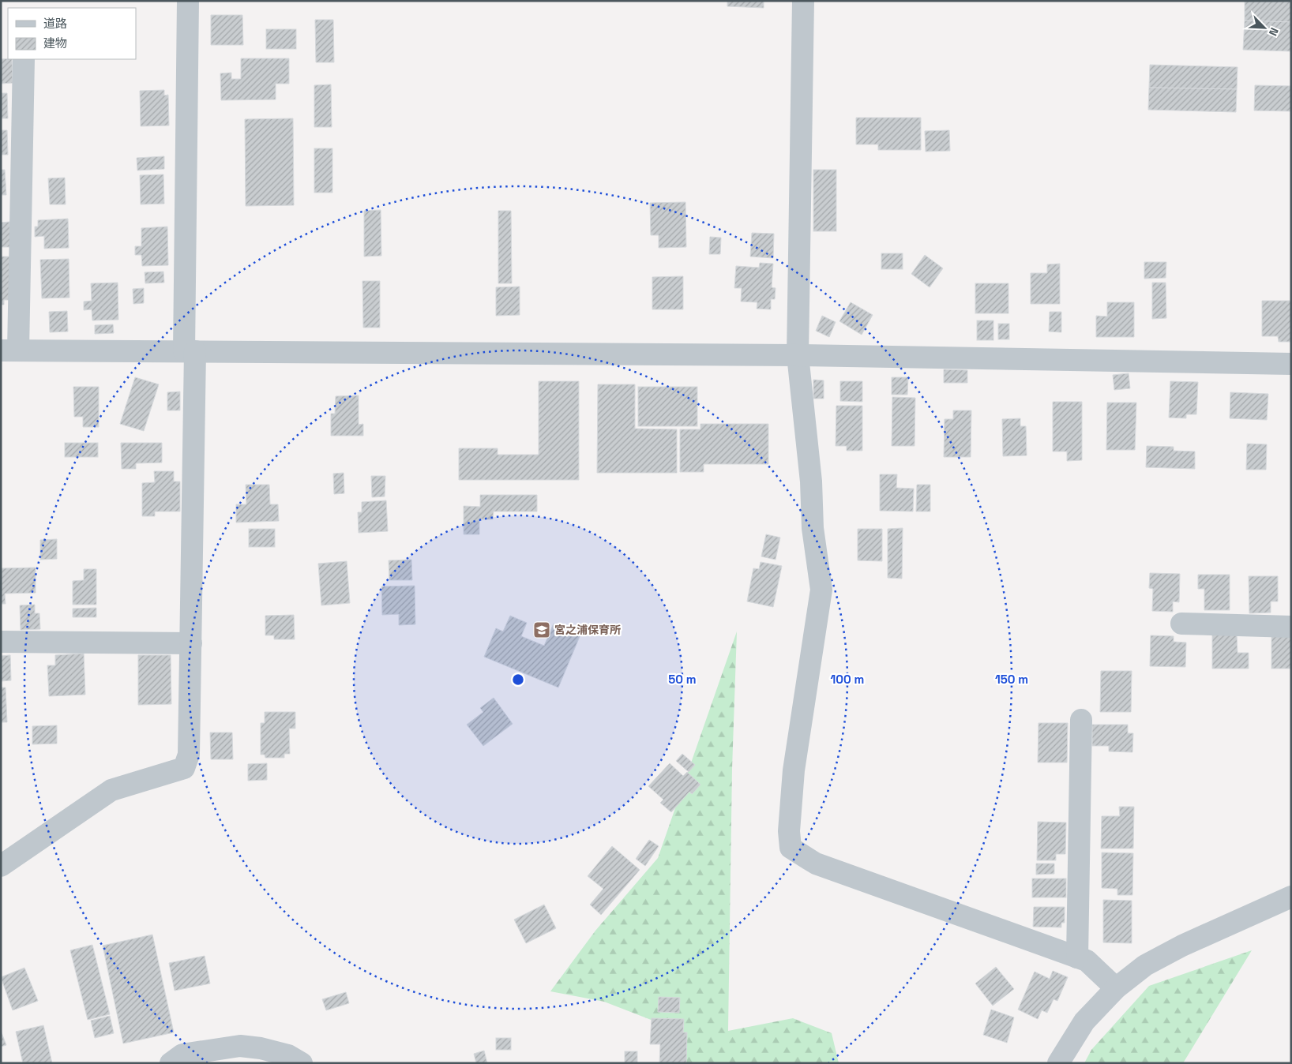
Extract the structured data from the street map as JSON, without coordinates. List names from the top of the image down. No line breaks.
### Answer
{"places":{"school or university":["宮之浦保育所"]},"legend":["道路","建物"],"north":"bottom right","rings":["50 m","100 m","150 m"]}
